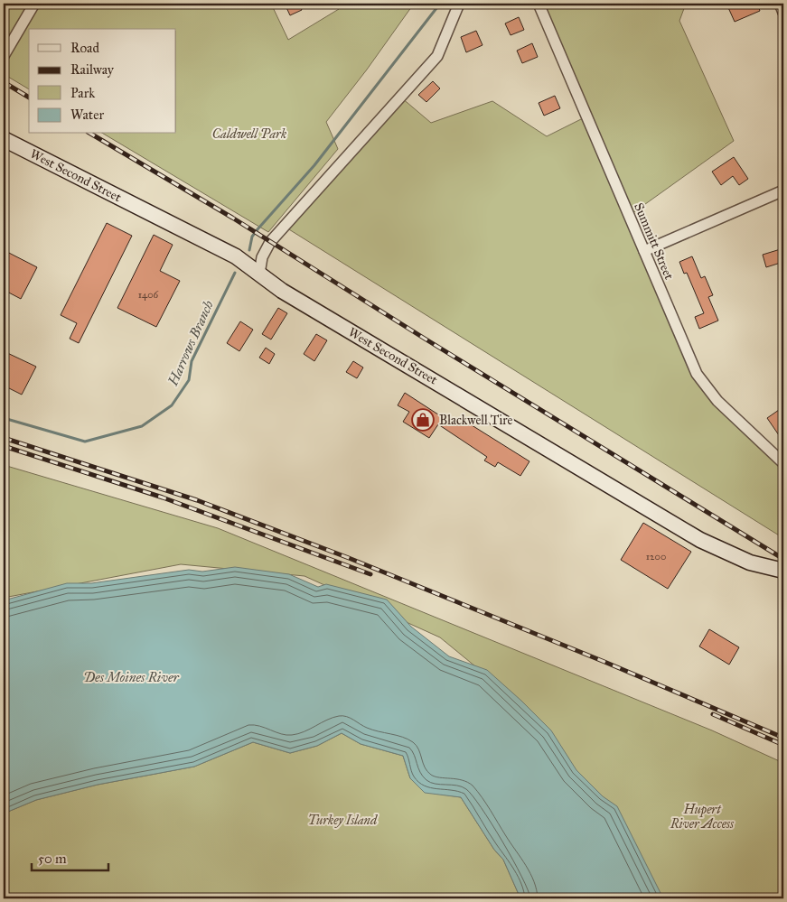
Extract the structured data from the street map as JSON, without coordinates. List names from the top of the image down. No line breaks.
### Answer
{"streets":{"main road":["West Second Street"],"street":["Summitt Street"]},"water":["Harrows Branch","Des Moines River"],"parks":["Caldwell Park","Hupert River Access","Turkey Island"],"places":{"shop":["Blackwell Tire"]},"house_numbers":["1406","1200"],"legend":["Road","Railway","Park","Water"],"scale_bar":"50 m"}
